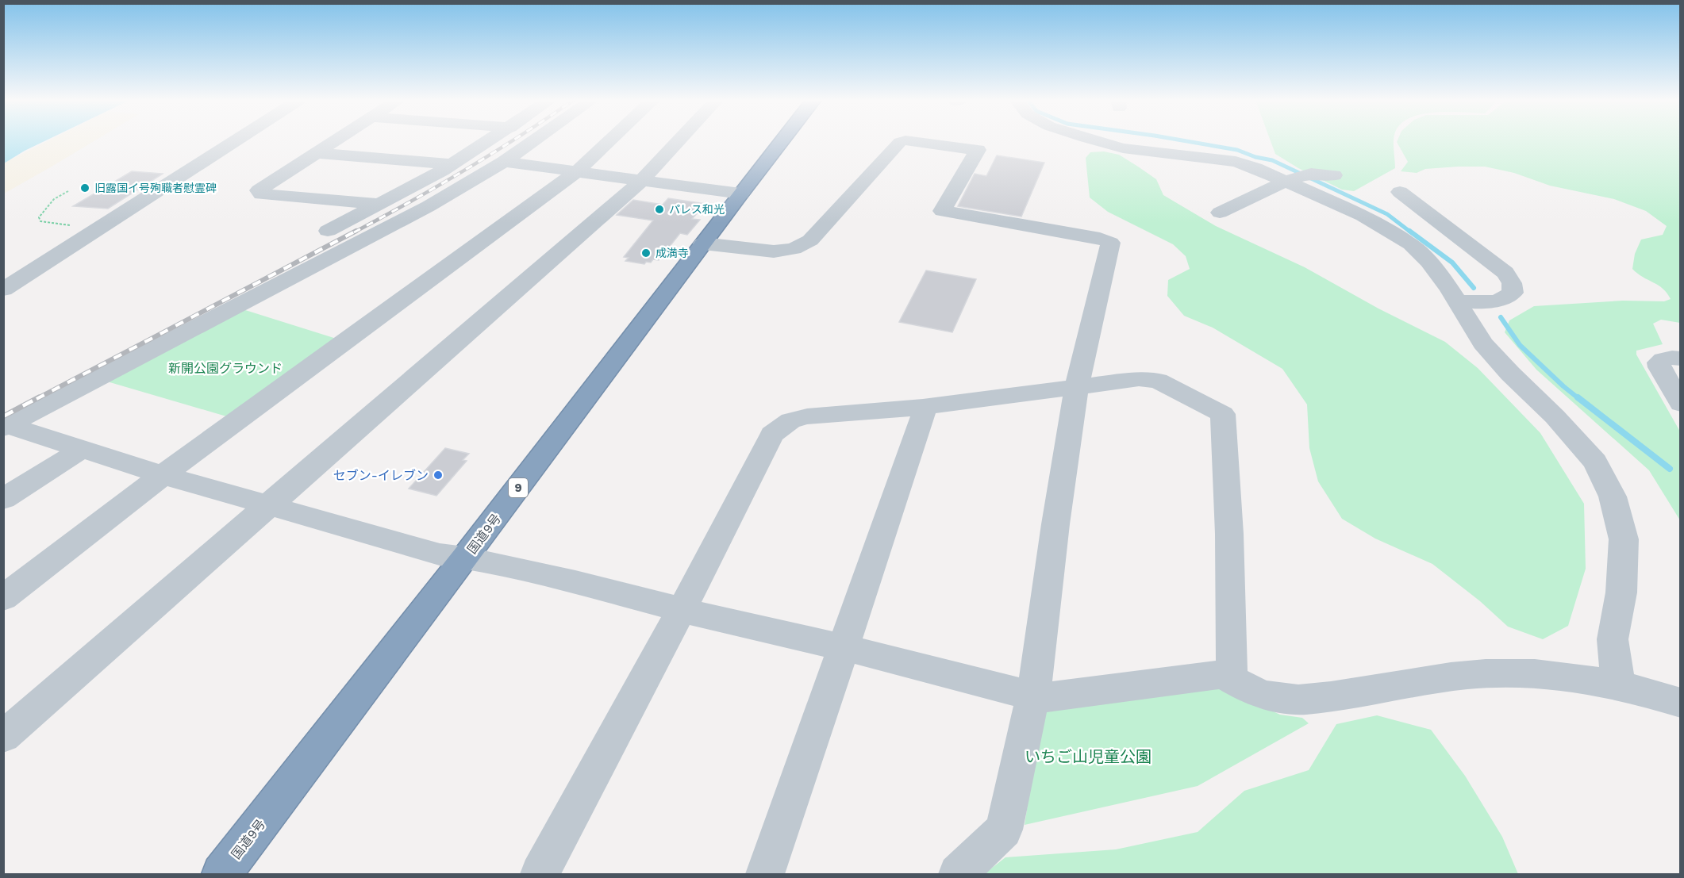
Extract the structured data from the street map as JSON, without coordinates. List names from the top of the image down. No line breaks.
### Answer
{"streets":{"highway":["9","国道9号"]},"parks":["新開公園グラウンド","いちご山児童公園"],"places":["旧露国イ号殉職者慰霊碑","パレス和光","成満寺","セブン-イレブン"]}
